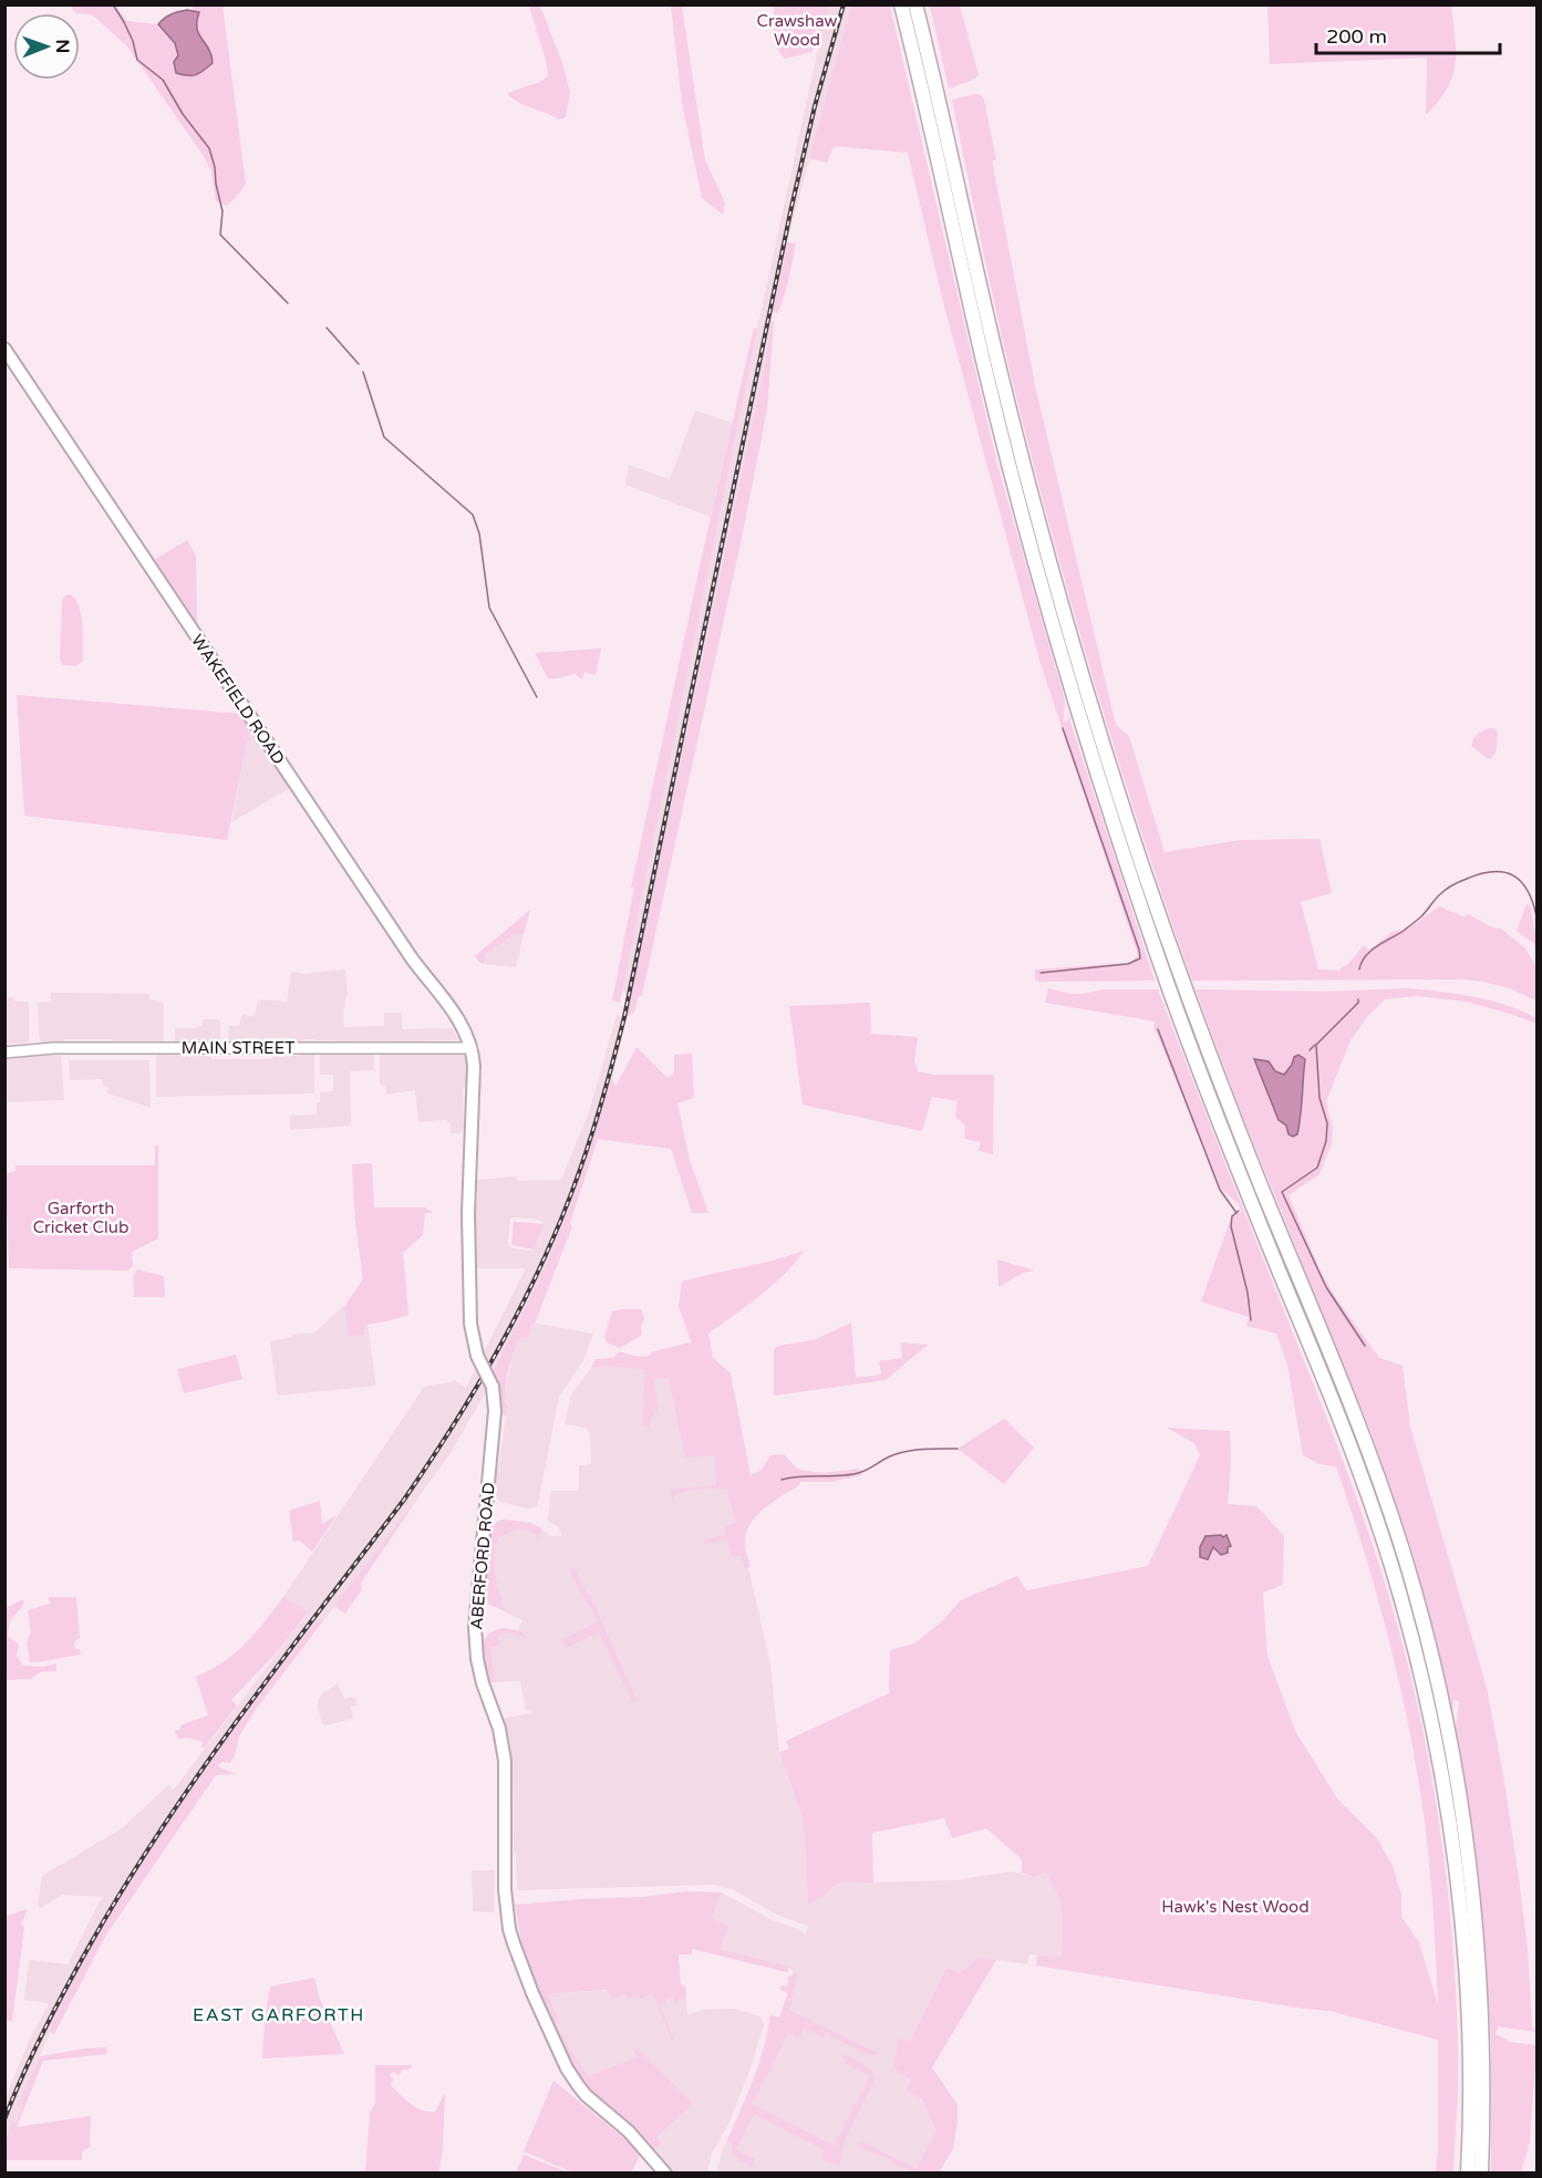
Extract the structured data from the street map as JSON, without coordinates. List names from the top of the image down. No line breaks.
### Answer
{"streets":{"main road":["WAKEFIELD ROAD","MAIN STREET","ABERFORD ROAD"]},"crossings":[["WAKEFIELD ROAD","MAIN STREET"],["WAKEFIELD ROAD","ABERFORD ROAD"],["MAIN STREET","ABERFORD ROAD"]],"districts":["EAST GARFORTH"],"parks":["Crawshaw Wood","Garforth Cricket Club","Hawk's Nest Wood"],"scale_bar":"200 m","north":"right"}
